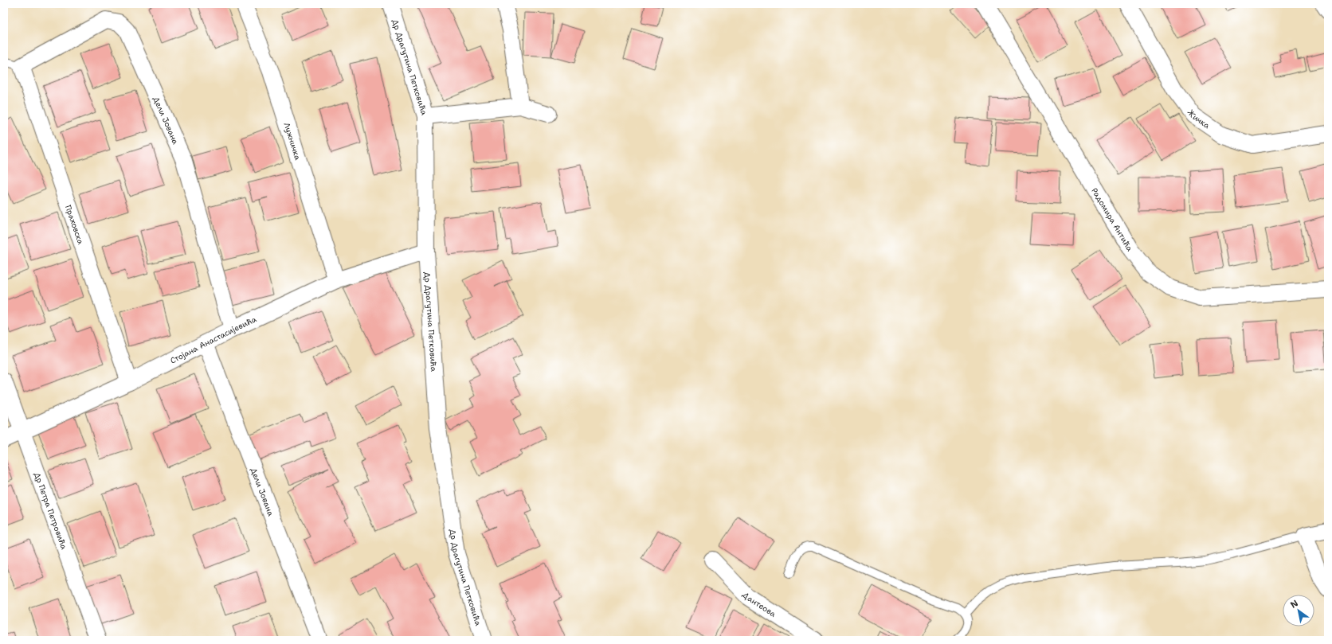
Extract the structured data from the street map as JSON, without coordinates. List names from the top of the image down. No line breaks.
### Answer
{"streets":{"street":["Др Драгутина Петковића","Жичка","Дели Јована","Лужничка","Радомира Антића","Праховска","Стојана Анастасијевића","Др Петра Петровића","Дантеова"]},"crossings":[["Др Драгутина Петковића","Стојана Анастасијевића"],["Дели Јована","Праховска"],["Дели Јована","Стојана Анастасијевића"],["Лужничка","Стојана Анастасијевића"],["Праховска","Стојана Анастасијевића"],["Стојана Анастасијевића","Др Петра Петровића"]],"north":"top left"}
